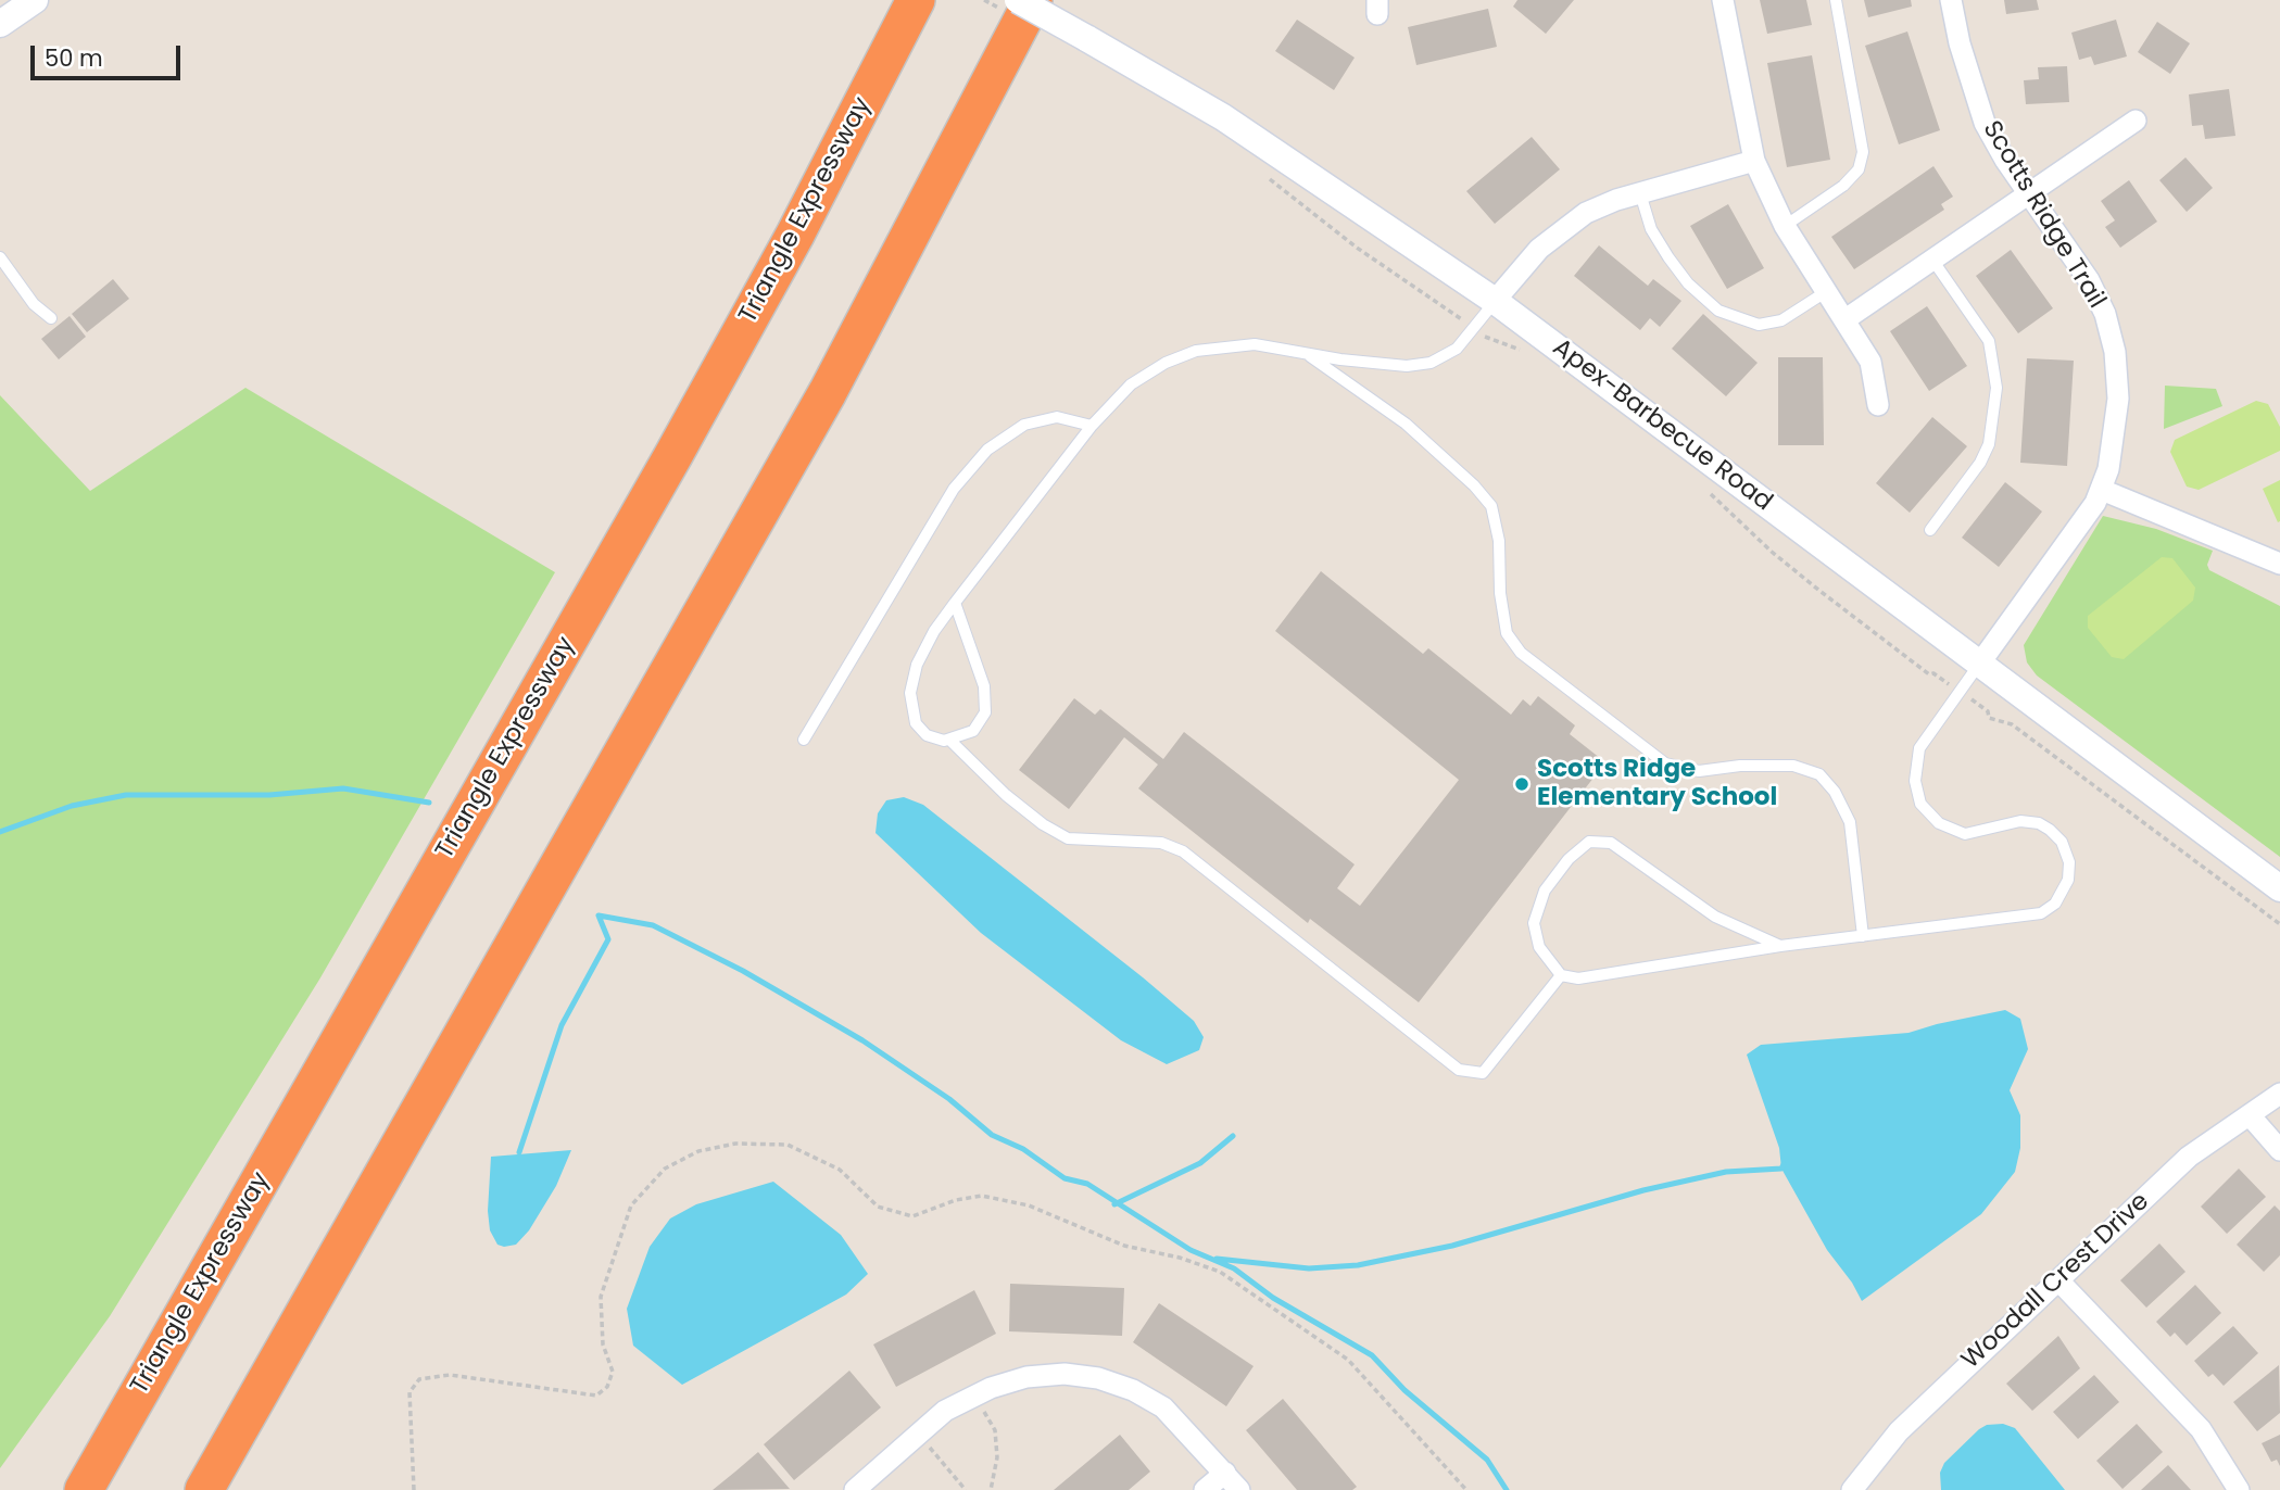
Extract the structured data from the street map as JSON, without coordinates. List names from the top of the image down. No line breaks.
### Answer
{"streets":{"highway":["Triangle Expressway"],"street":["Scotts Ridge Trail","Apex-Barbecue Road","Woodall Crest Drive"]},"crossings":[["Scotts Ridge Trail","Apex-Barbecue Road"]],"places":["Scotts Ridge Elementary School"],"scale_bar":"50 m"}
